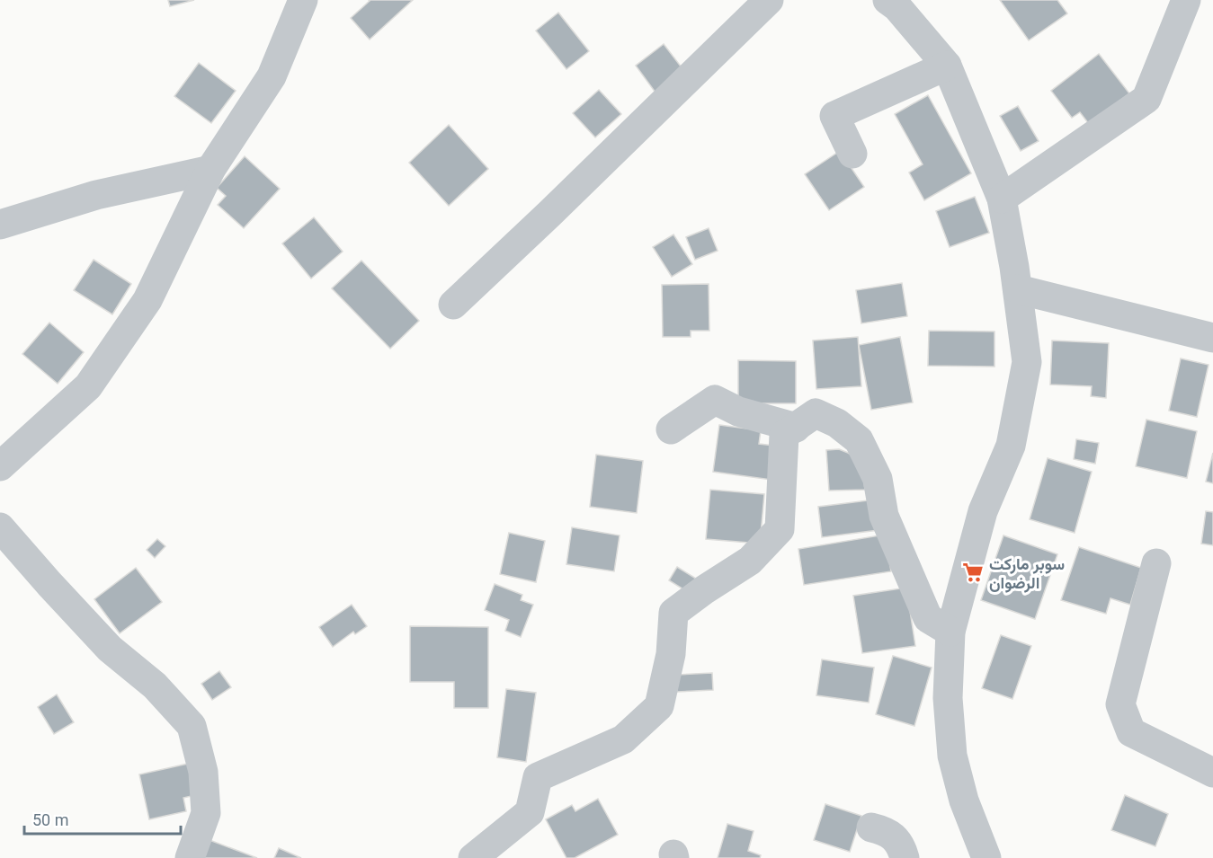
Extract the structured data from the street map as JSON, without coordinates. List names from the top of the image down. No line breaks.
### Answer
{"places":{"supermarket":["سوبر ماركت الرضوان"]},"scale_bar":"50 m"}
